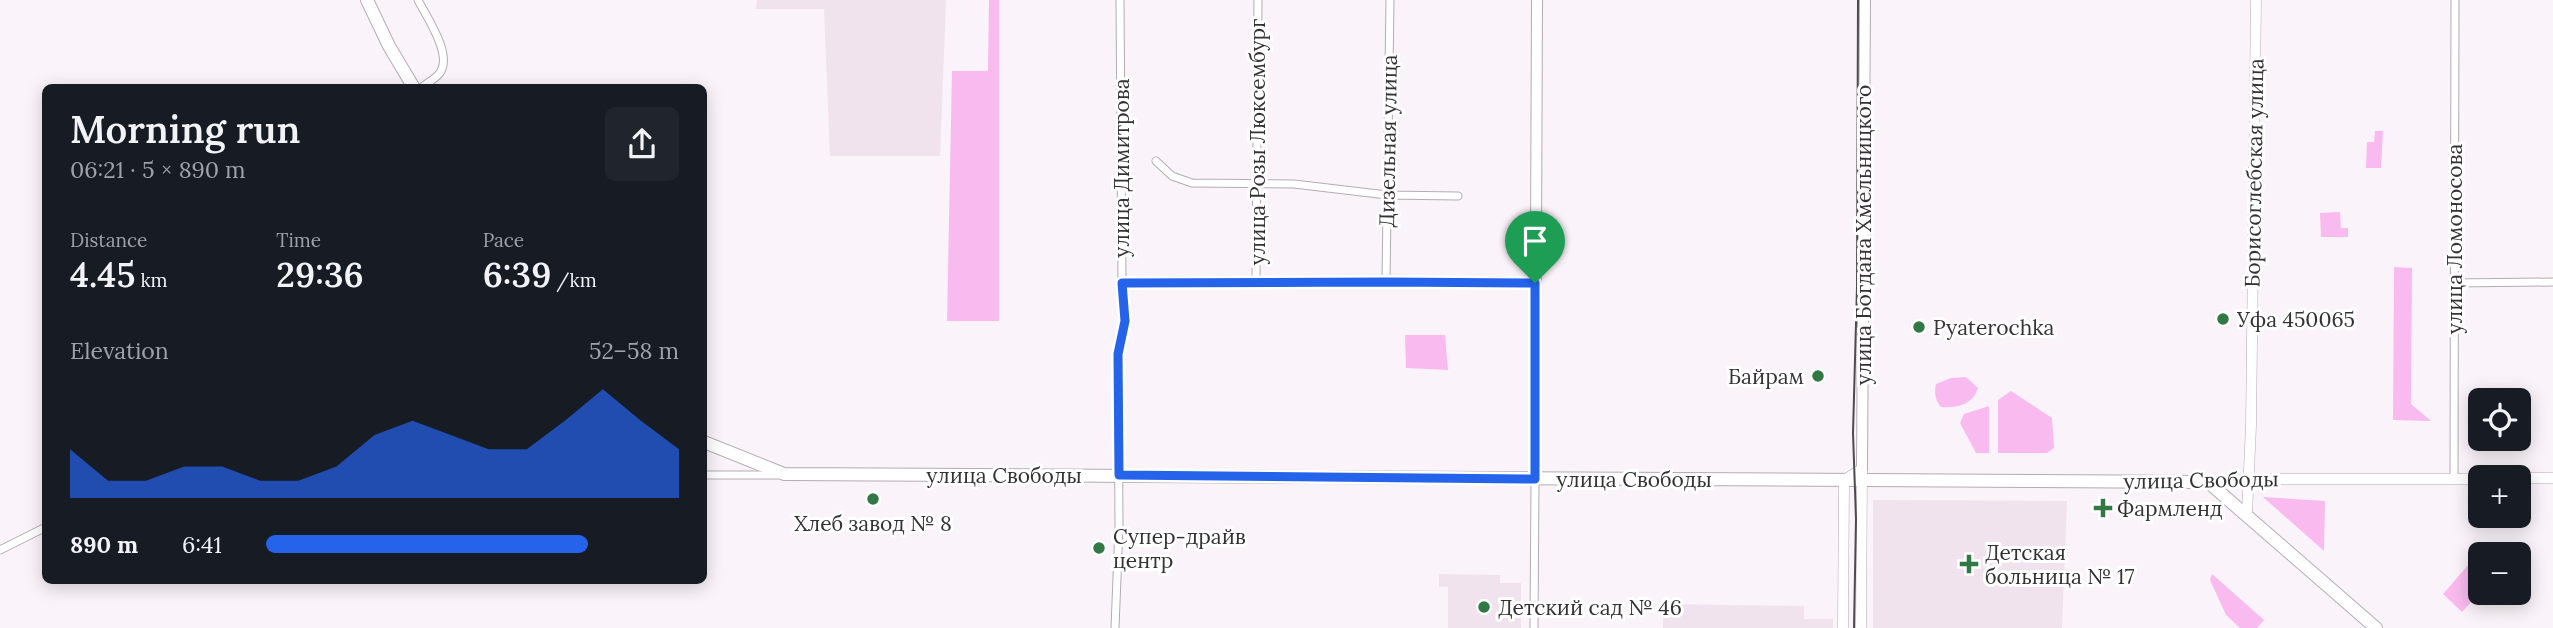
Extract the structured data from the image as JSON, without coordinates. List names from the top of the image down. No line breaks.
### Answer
{"streets":{"main road":["улица Богдана Хмельницкого","улица Свободы"],"street":["Дизельная улица","улица Розы Люксембург","улица Димитрова","Борисоглебская улица","улица Ломоносова"]},"crossings":[["улица Димитрова","улица Свободы"],["Борисоглебская улица","улица Свободы"],["улица Богдана Хмельницкого","улица Свободы"],["улица Ломоносова","улица Свободы"]],"places":{"other":["Уфа 450065","Pyaterochka","Байрам","Хлеб завод № 8","Супер-драйв центр","Детский сад № 46"],"health":["Фармленд","Детская больница № 17"]},"page":{"heading":["Morning run","06:21 · 5 × 890 m"],"stats":[["Distance","4.45 km"],["Time","29:36"],["Pace","6:39 /km"]],"chart":["Elevation","52–58 m"],"map_buttons":["+","−"],"list":[{"name":"890 m","note":"6:41"}]}}
